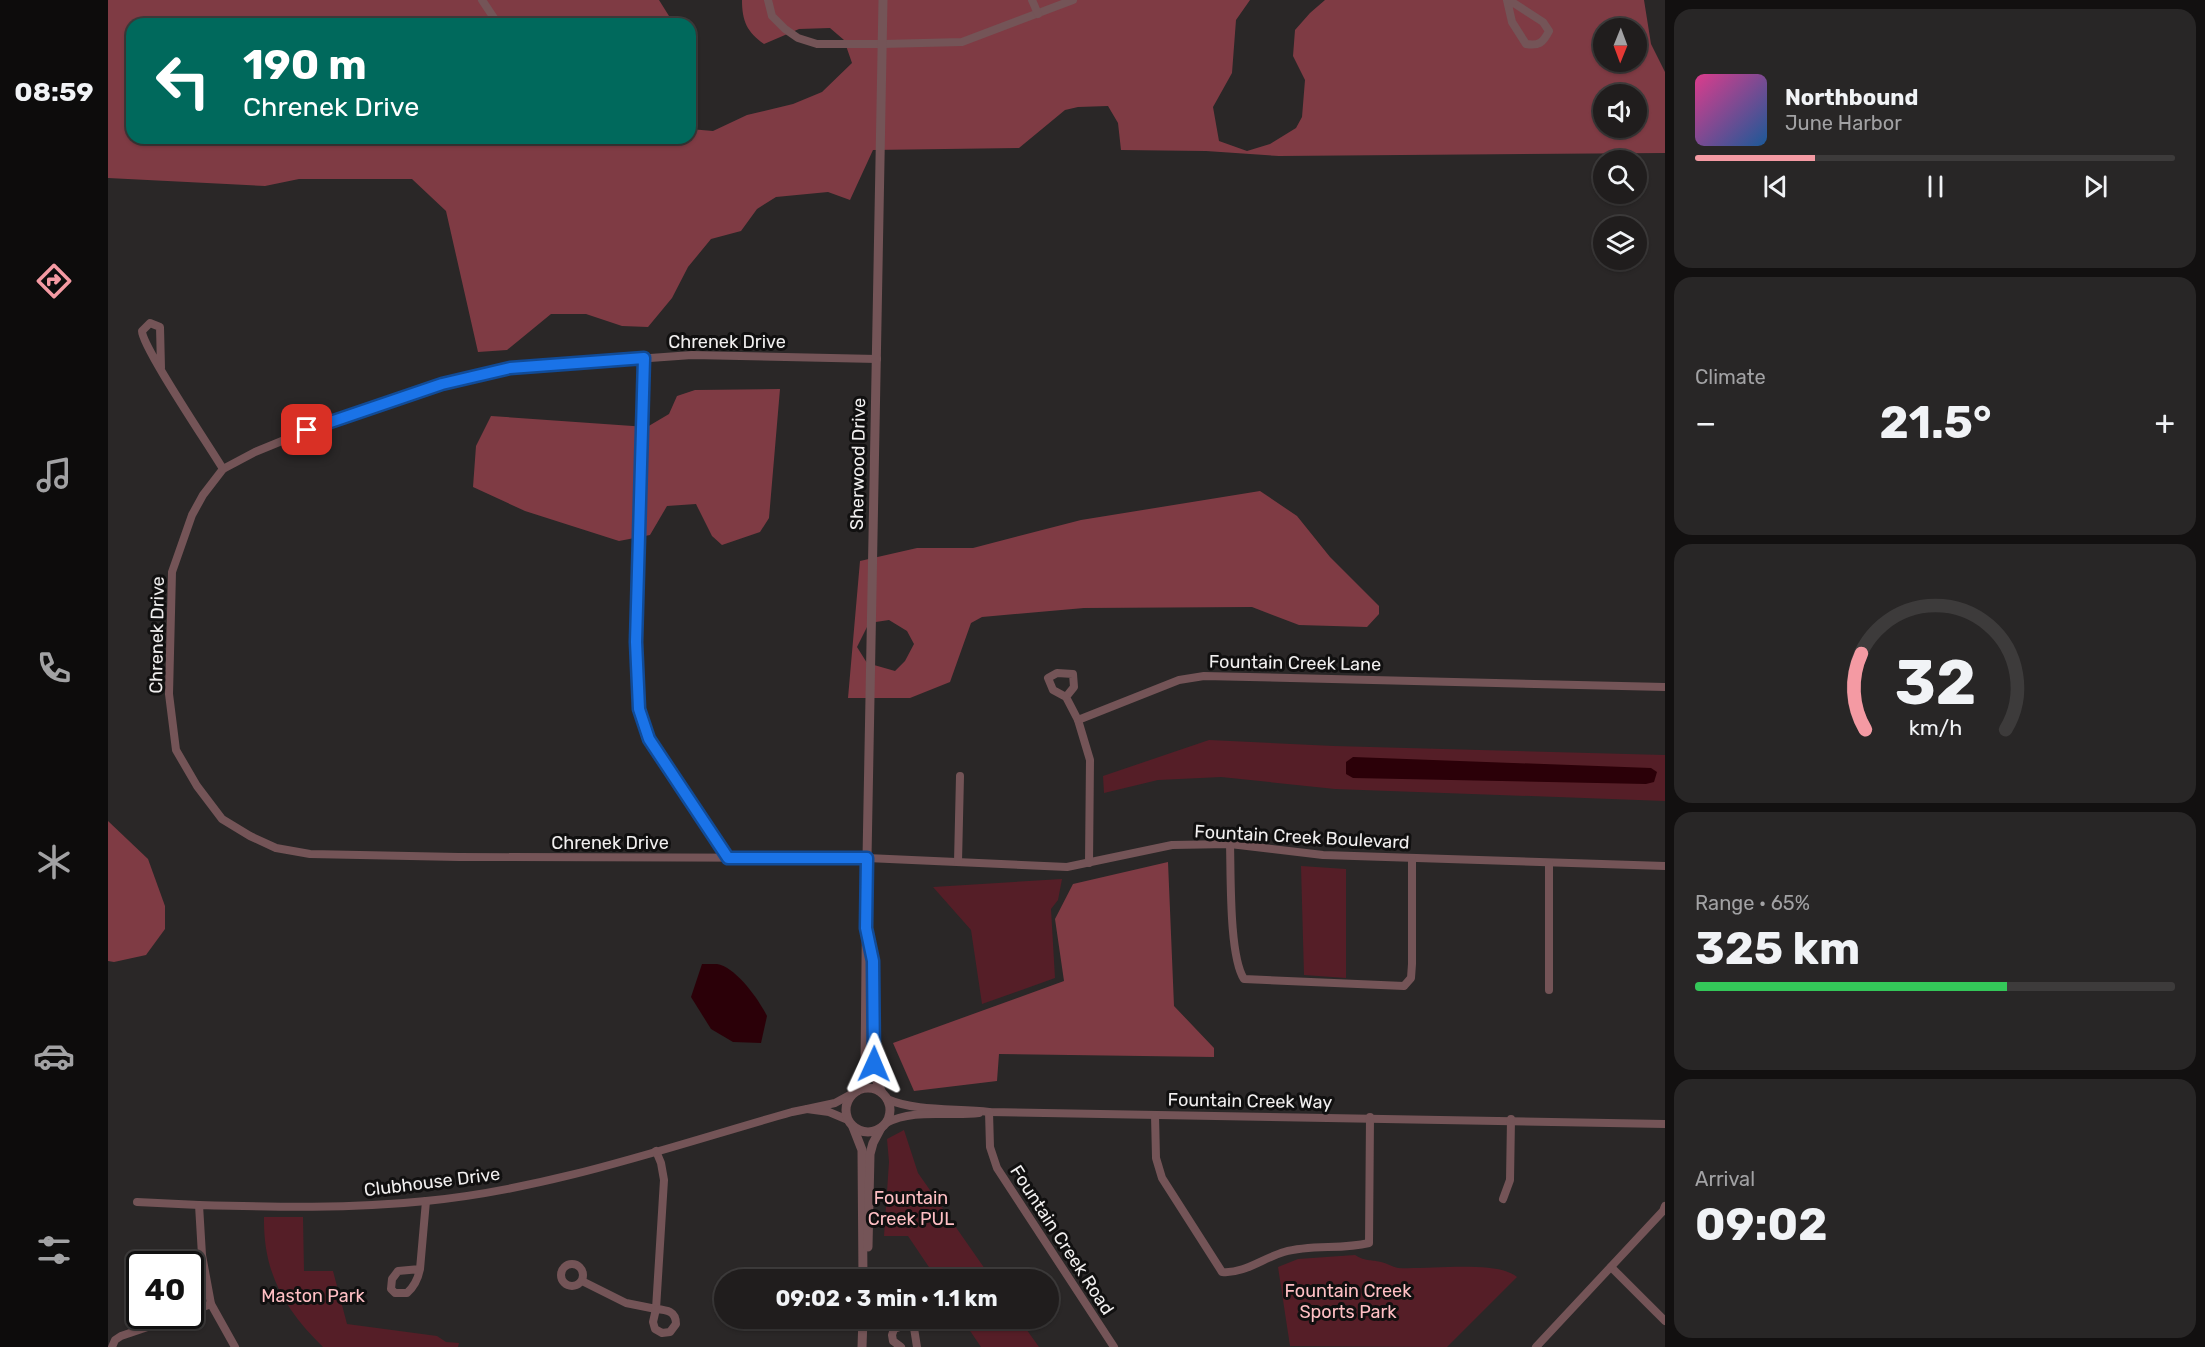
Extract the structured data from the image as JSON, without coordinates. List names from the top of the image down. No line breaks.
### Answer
{"streets":{"street":["Chrenek Drive","Sherwood Drive","Fountain Creek Lane","Fountain Creek Boulevard","Fountain Creek Way","Clubhouse Drive","Fountain Creek Road"]},"crossings":[["Chrenek Drive","Sherwood Drive"],["Chrenek Drive","Fountain Creek Boulevard"],["Sherwood Drive","Fountain Creek Boulevard"],["Sherwood Drive","Fountain Creek Way"],["Sherwood Drive","Clubhouse Drive"],["Fountain Creek Way","Clubhouse Drive"],["Fountain Creek Way","Fountain Creek Road"]],"parks":["Fountain Creek PUL","Fountain Creek Sports Park","Maston Park"],"north":"bottom","page":{"tabs":"08:59","turn":["190 m","Chrenek Drive"],"song":["Northbound","June Harbor"],"tile":["Climate",["Range · 65%","325 km"],["Arrival","09:02"]],"heat":["−","21.5°","+"],"limit":"40","trip":"09:02 · 3 min · 1.1 km","gauge":["32","km/h"]}}
